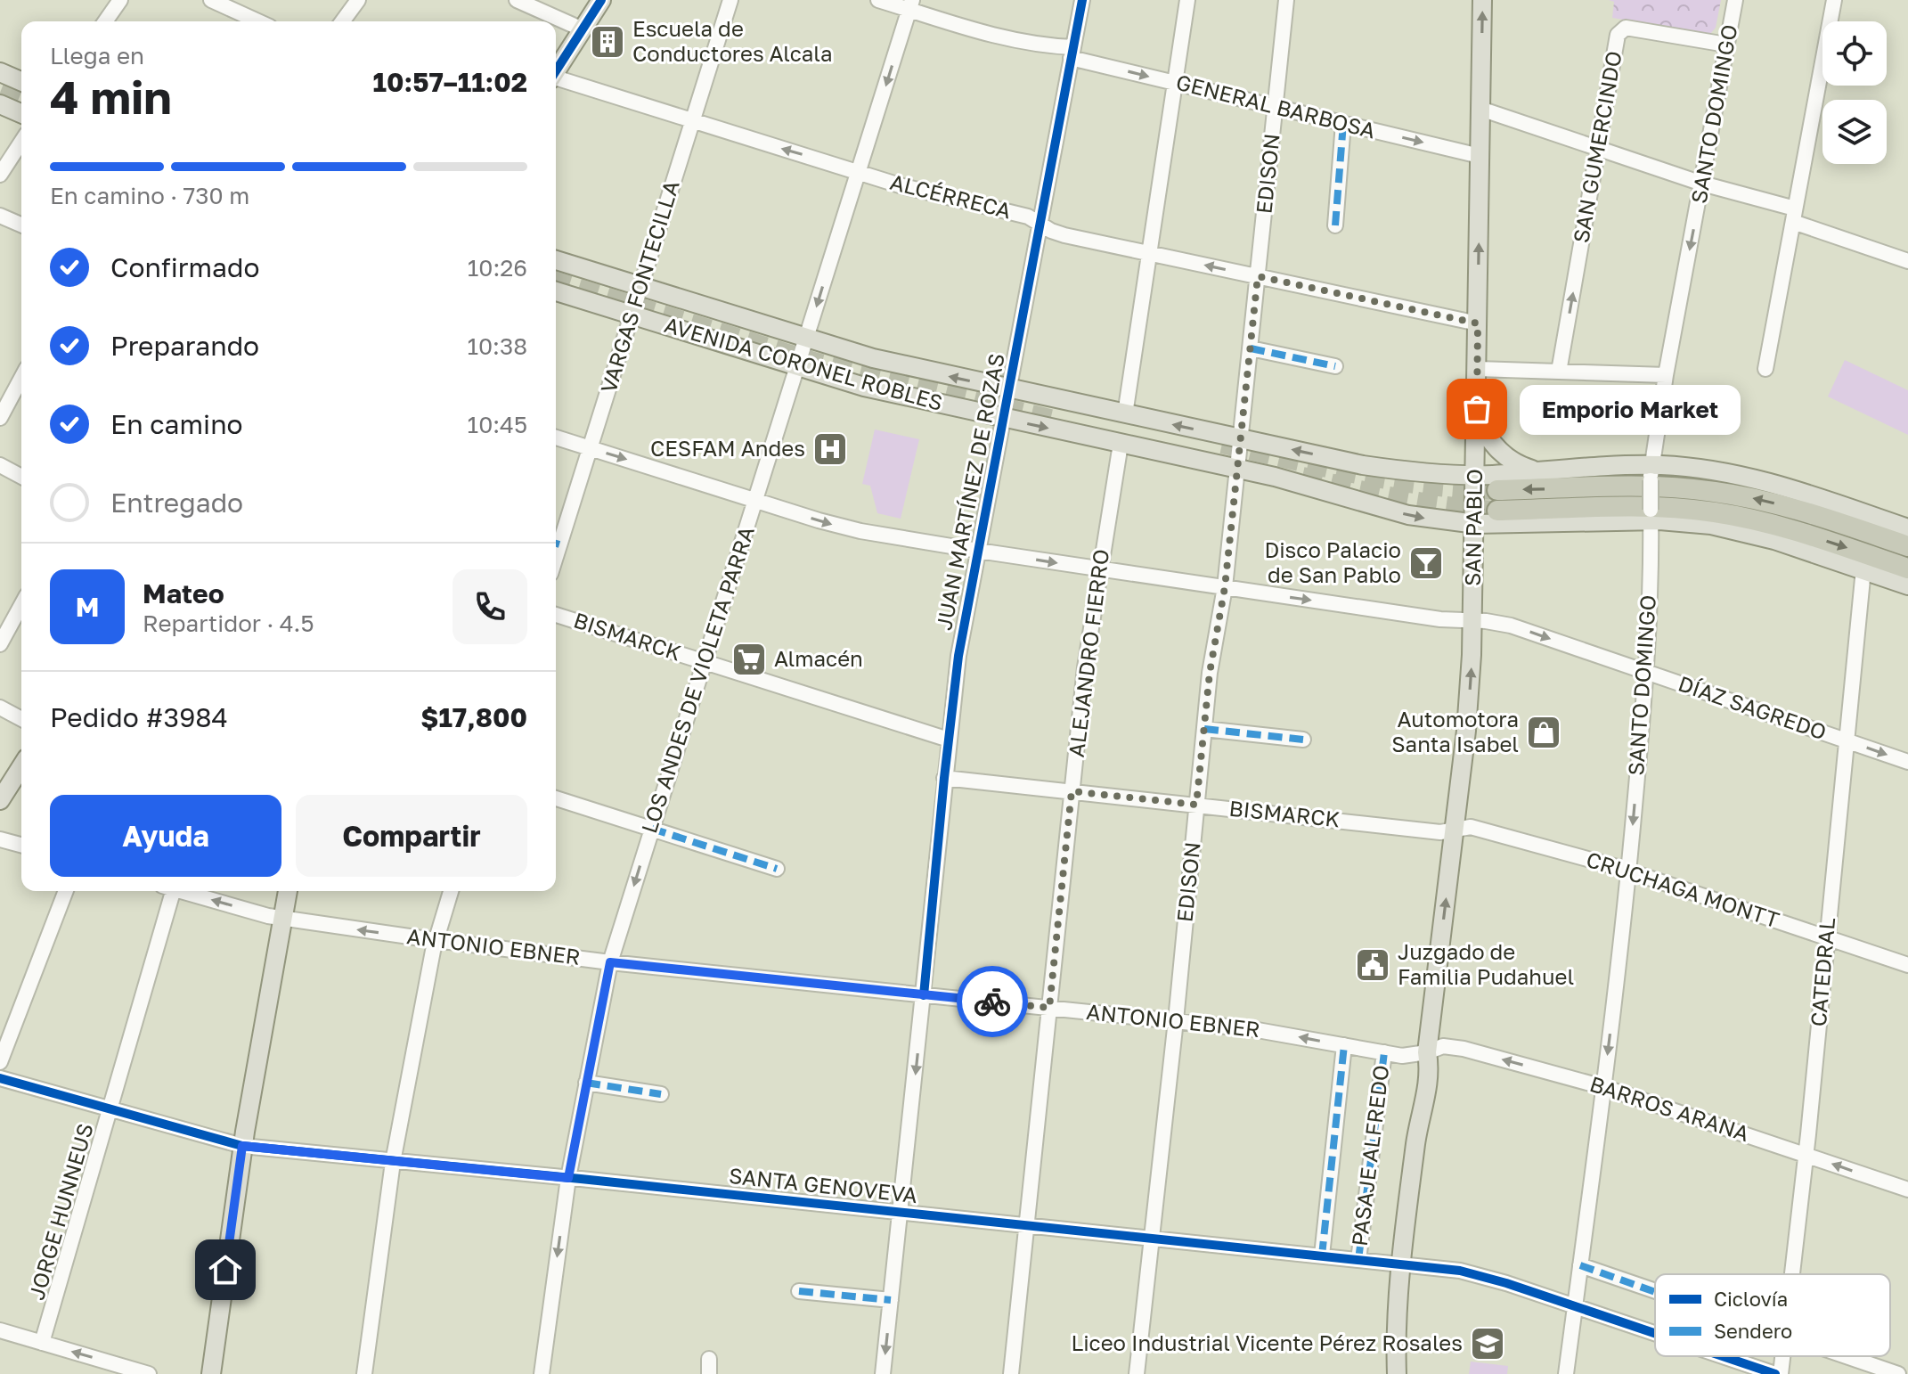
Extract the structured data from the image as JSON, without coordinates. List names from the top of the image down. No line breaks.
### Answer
{"streets":{"main road":["AVENIDA CORONEL ROBLES","SAN PABLO"],"street":["GENERAL BARBOSA","SANTO DOMINGO","SAN GUMERCINDO","EDISON","ALCÉRRECA","VARGAS FONTECILLA","JUAN MARTÍNEZ DE ROZAS","BISMARCK","ALEJANDRO FIERRO","LOS ANDES DE VIOLETA PARRA","DÍAZ SAGREDO","CRUCHAGA MONTT","ANTONIO EBNER","CATEDRAL","BARROS ARANA","PASAJE ALFREDO","SANTA GENOVEVA","JORGE HUNNEUS"]},"crossings":[["GENERAL BARBOSA","EDISON"],["GENERAL BARBOSA","JUAN MARTÍNEZ DE ROZAS"],["GENERAL BARBOSA","SAN PABLO"],["GENERAL BARBOSA","LOS ANDES DE VIOLETA PARRA"],["SANTO DOMINGO","SAN GUMERCINDO"],["SANTO DOMINGO","AVENIDA CORONEL ROBLES"],["SANTO DOMINGO","DÍAZ SAGREDO"],["SANTO DOMINGO","CRUCHAGA MONTT"],["SANTO DOMINGO","BARROS ARANA"],["SANTO DOMINGO","SANTA GENOVEVA"],["EDISON","ALCÉRRECA"],["EDISON","AVENIDA CORONEL ROBLES"],["EDISON","BISMARCK"],["EDISON","DÍAZ SAGREDO"],["EDISON","ANTONIO EBNER"],["EDISON","SANTA GENOVEVA"],["ALCÉRRECA","VARGAS FONTECILLA"],["ALCÉRRECA","JUAN MARTÍNEZ DE ROZAS"],["ALCÉRRECA","SAN PABLO"],["ALCÉRRECA","LOS ANDES DE VIOLETA PARRA"],["VARGAS FONTECILLA","AVENIDA CORONEL ROBLES"],["VARGAS FONTECILLA","DÍAZ SAGREDO"],["AVENIDA CORONEL ROBLES","JUAN MARTÍNEZ DE ROZAS"],["AVENIDA CORONEL ROBLES","SAN PABLO"],["AVENIDA CORONEL ROBLES","ALEJANDRO FIERRO"],["AVENIDA CORONEL ROBLES","LOS ANDES DE VIOLETA PARRA"],["AVENIDA CORONEL ROBLES","CATEDRAL"],["JUAN MARTÍNEZ DE ROZAS","BISMARCK"],["JUAN MARTÍNEZ DE ROZAS","DÍAZ SAGREDO"],["JUAN MARTÍNEZ DE ROZAS","ANTONIO EBNER"],["JUAN MARTÍNEZ DE ROZAS","SANTA GENOVEVA"],["SAN PABLO","BISMARCK"],["SAN PABLO","DÍAZ SAGREDO"],["SAN PABLO","CRUCHAGA MONTT"],["SAN PABLO","ANTONIO EBNER"],["SAN PABLO","BARROS ARANA"],["SAN PABLO","SANTA GENOVEVA"],["BISMARCK","ALEJANDRO FIERRO"],["BISMARCK","LOS ANDES DE VIOLETA PARRA"],["BISMARCK","CRUCHAGA MONTT"],["ALEJANDRO FIERRO","DÍAZ SAGREDO"],["ALEJANDRO FIERRO","ANTONIO EBNER"],["ALEJANDRO FIERRO","SANTA GENOVEVA"],["LOS ANDES DE VIOLETA PARRA","DÍAZ SAGREDO"],["LOS ANDES DE VIOLETA PARRA","ANTONIO EBNER"],["LOS ANDES DE VIOLETA PARRA","SANTA GENOVEVA"],["DÍAZ SAGREDO","CATEDRAL"],["CRUCHAGA MONTT","CATEDRAL"],["ANTONIO EBNER","BARROS ARANA"],["ANTONIO EBNER","PASAJE ALFREDO"],["CATEDRAL","BARROS ARANA"],["PASAJE ALFREDO","SANTA GENOVEVA"],["SANTA GENOVEVA","JORGE HUNNEUS"]],"one_way":["GENERAL BARBOSA","SANTO DOMINGO","SAN GUMERCINDO","SAN PABLO","LOS ANDES DE VIOLETA PARRA","DÍAZ SAGREDO","BARROS ARANA"],"places":{"building":["Escuela de Conductores Alcala"],"other":["Emporio Market"],"hospital":["CESFAM Andes"],"bar":["Disco Palacio de San Pablo"],"supermarket":["Almacén"],"shop":["Automotora Santa Isabel"],"public building":["Juzgado de Familia Pudahuel"],"school or university":["Liceo Industrial Vicente Pérez Rosales"]},"legend":["Ciclovía","Sendero"],"page":{"heading":["4 min","Llega en","10:57–11:02"],"panel":["Mateo","Repartidor · 4.5","Pedido #3984","$17,800"],"bar":"En camino · 730 m","list":[["Confirmado","10:26"],["Preparando","10:38"],["En camino","10:45"],"Entregado"],"bubble":"Emporio Market","round":"M","buttons":["Ayuda","Compartir"]}}
